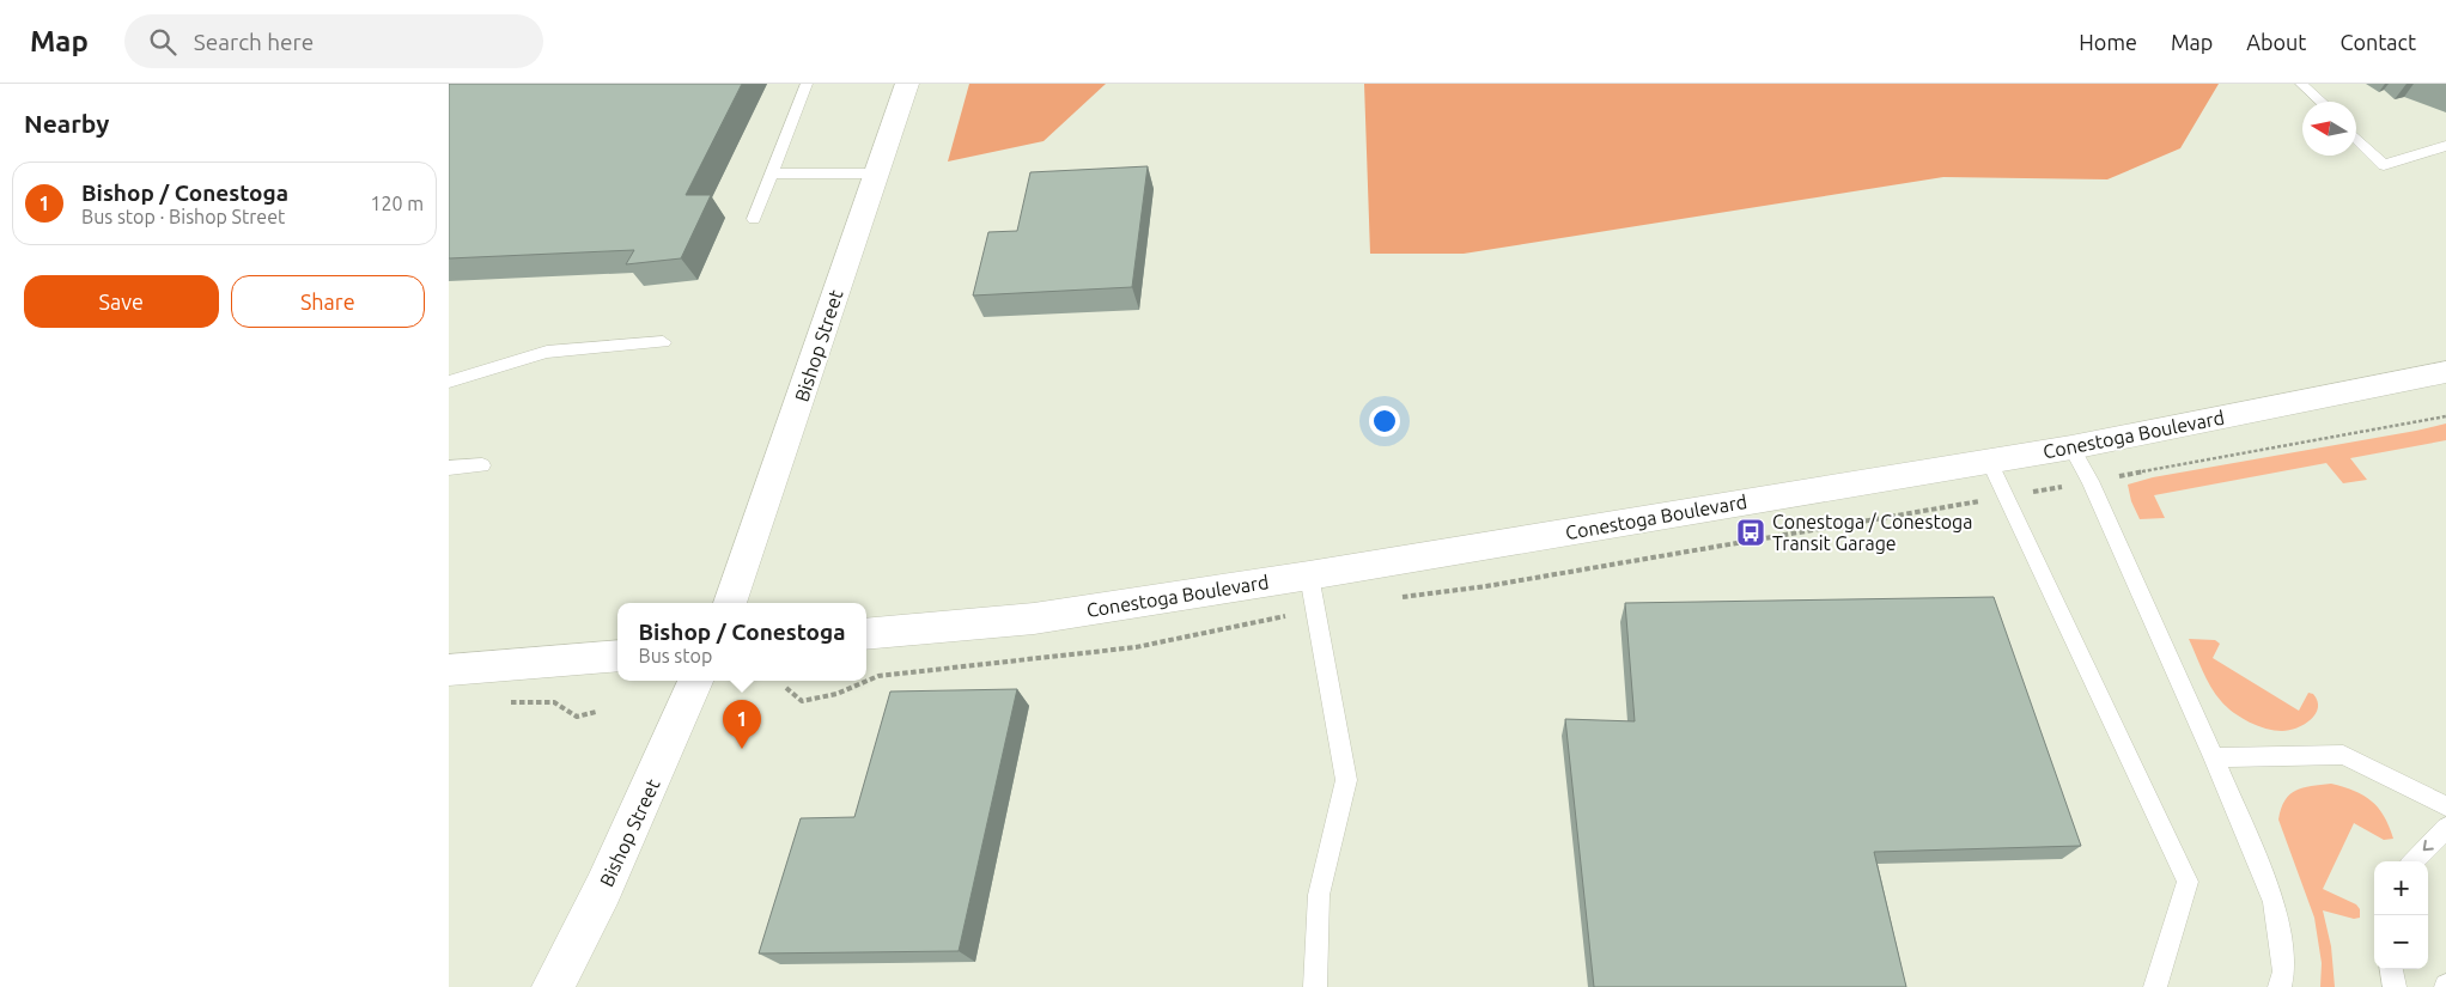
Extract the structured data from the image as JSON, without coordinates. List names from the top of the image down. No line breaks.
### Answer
{"streets":{"street":["Bishop Street","Conestoga Boulevard"]},"places":{"bus stop":["Conestoga / Conestoga Transit Garage"]},"north":"left","page":{"header":"Map","search":"Search here","nav":["Home","Map","About","Contact"],"heading":"Nearby","list":[{"mark":"1","name":"Bishop / Conestoga","note":"Bus stop · Bishop Street","value":"120 m"}],"buttons":["Save","Share"],"popup":["Bishop / Conestoga","Bus stop"],"pins":"1","map_buttons":["+","−"]}}
